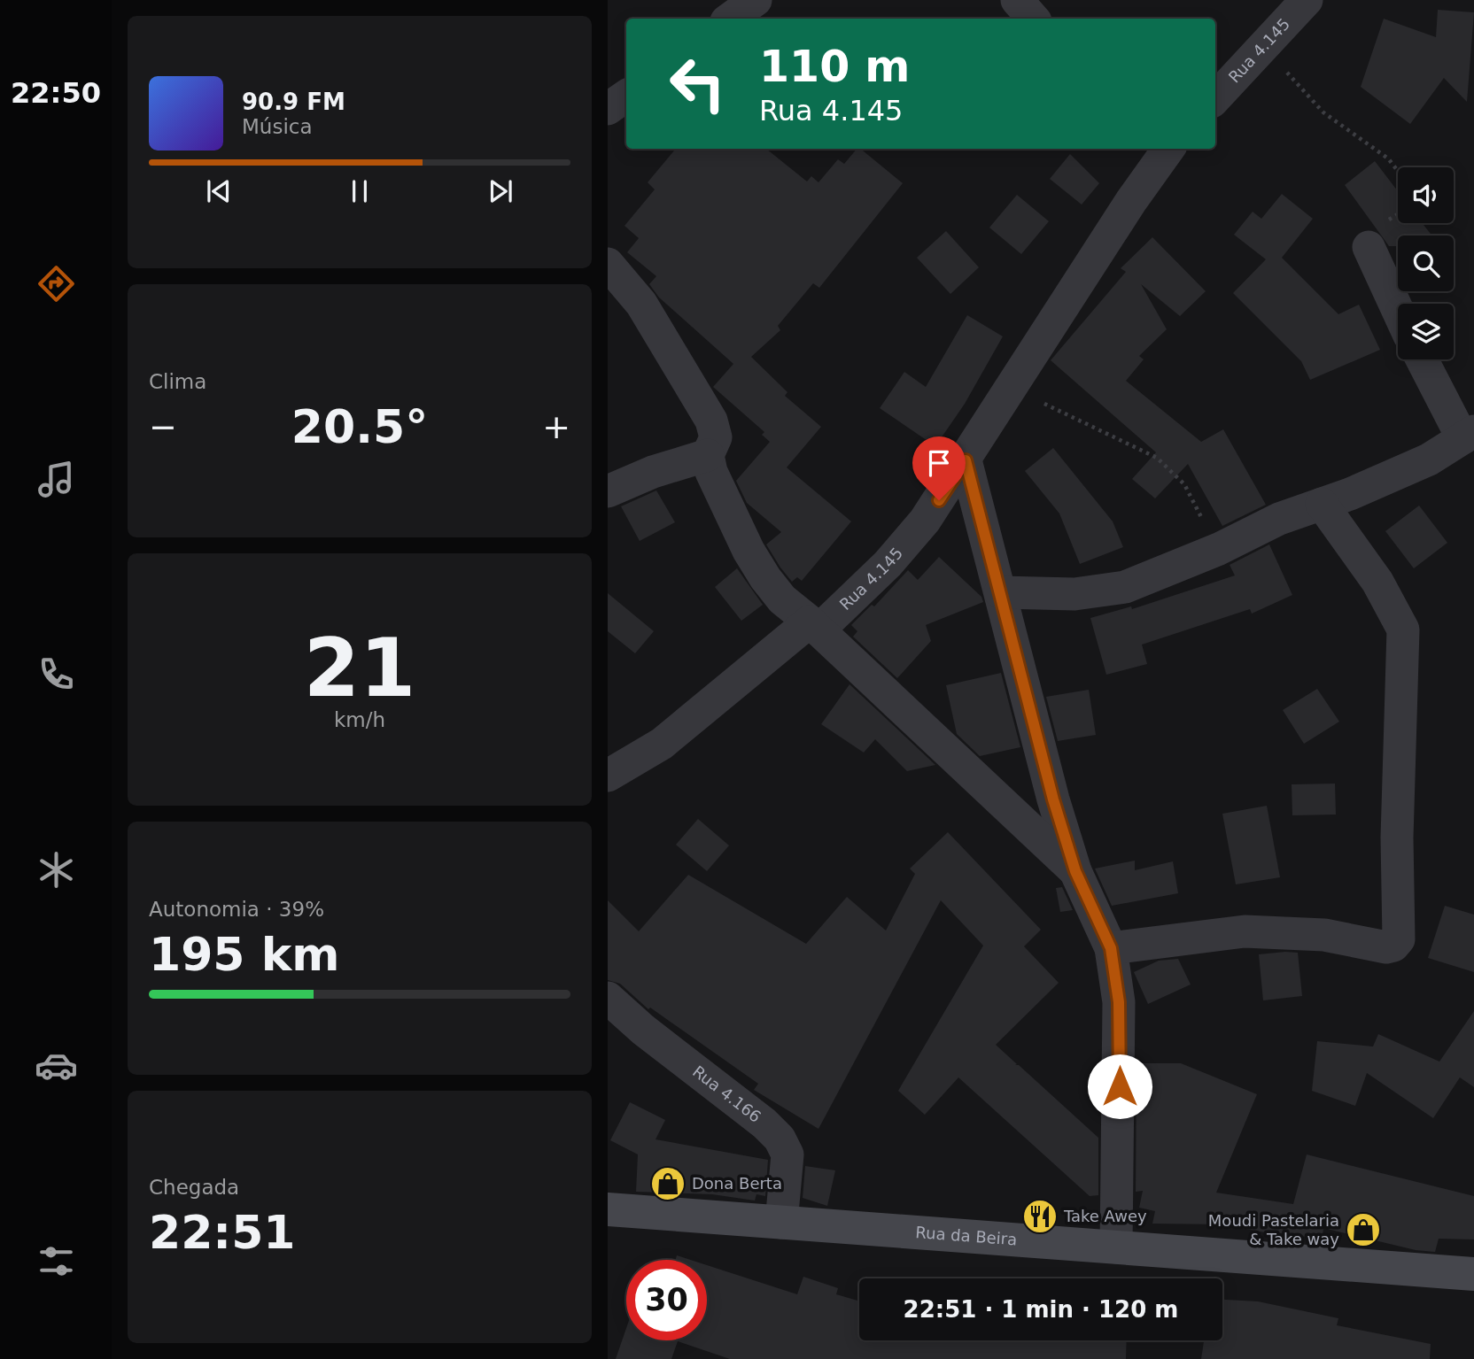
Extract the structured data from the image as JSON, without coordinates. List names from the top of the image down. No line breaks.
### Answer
{"streets":{"main road":["Rua da Beira"],"street":["Rua 4.145","Rua 4.166"]},"crossings":[["Rua 4.166","Rua da Beira"]],"places":{"shop":["Dona Berta","Moudi Pastelaria & Take way"],"restaurant":["Take Awey"]},"page":{"tabs":"22:50","turn":["110 m","Rua 4.145"],"song":["90.9 FM","Música"],"tile":["Clima",["21","km/h"],["Autonomia · 39%","195 km"],["Chegada","22:51"]],"heat":["−","20.5°","+"],"limit":"30","trip":"22:51 · 1 min · 120 m"}}
